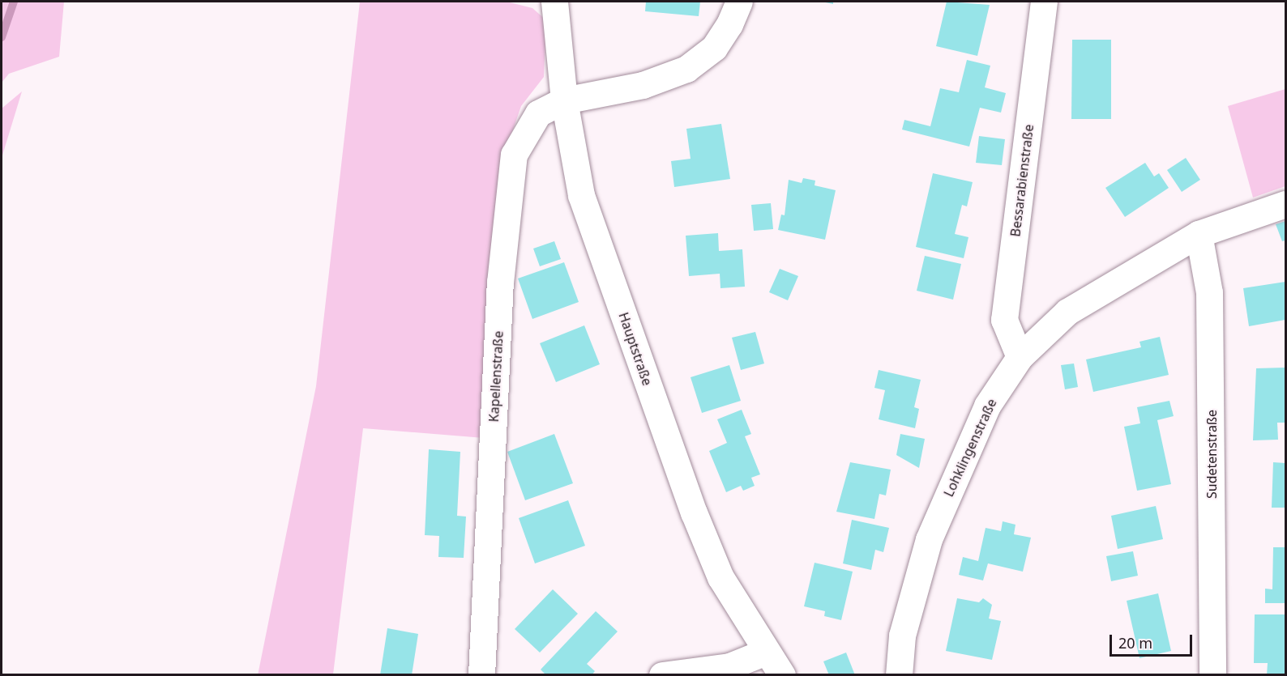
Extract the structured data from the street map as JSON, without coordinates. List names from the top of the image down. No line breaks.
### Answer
{"streets":{"street":["Bessarabienstraße","Hauptstraße","Kapellenstraße","Lohklingenstraße","Sudetenstraße"]},"crossings":[["Bessarabienstraße","Lohklingenstraße"],["Hauptstraße","Kapellenstraße"],["Lohklingenstraße","Sudetenstraße"]],"scale_bar":"20 m"}
